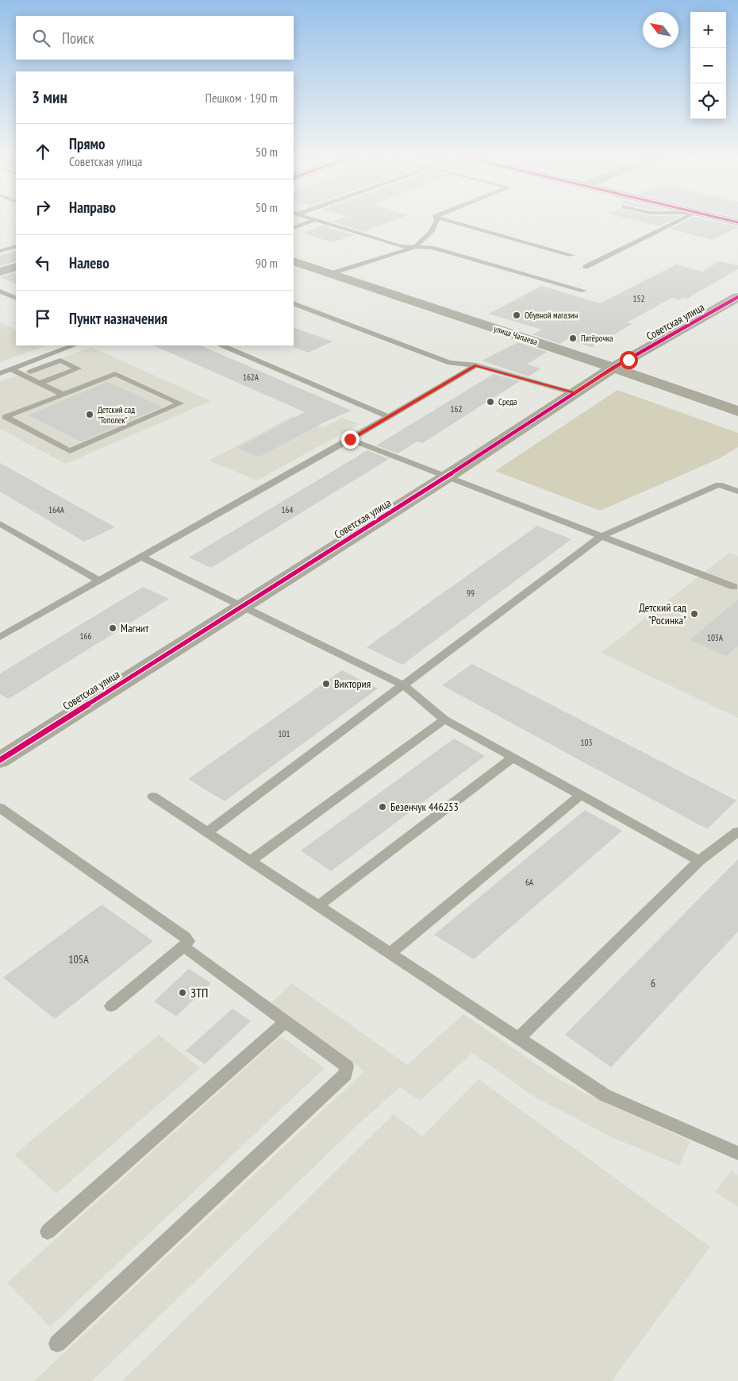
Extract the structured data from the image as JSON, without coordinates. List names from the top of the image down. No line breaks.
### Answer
{"streets":{"street":["Советская улица","улица Чапаева"]},"crossings":[["Советская улица","улица Чапаева"]],"places":["Обувной магазин","Пятёрочка","Среда","Детский сад \"Тополек\"","Детский сад \"Росинка\"","Магнит","Виктория","Безенчук 446253","ЗТП"],"house_numbers":["152","162А","162","164А","164","99","166","103А","101","103","6А","105А","6"],"north":"top left","page":{"map_buttons":["+","−"],"search":"Поиск","heading":["3 мин","Пешком · 190 m"],"list":[["Прямо","Советская улица","50 m"],["Направо","50 m"],["Налево","90 m"],"Пункт назначения"]}}
